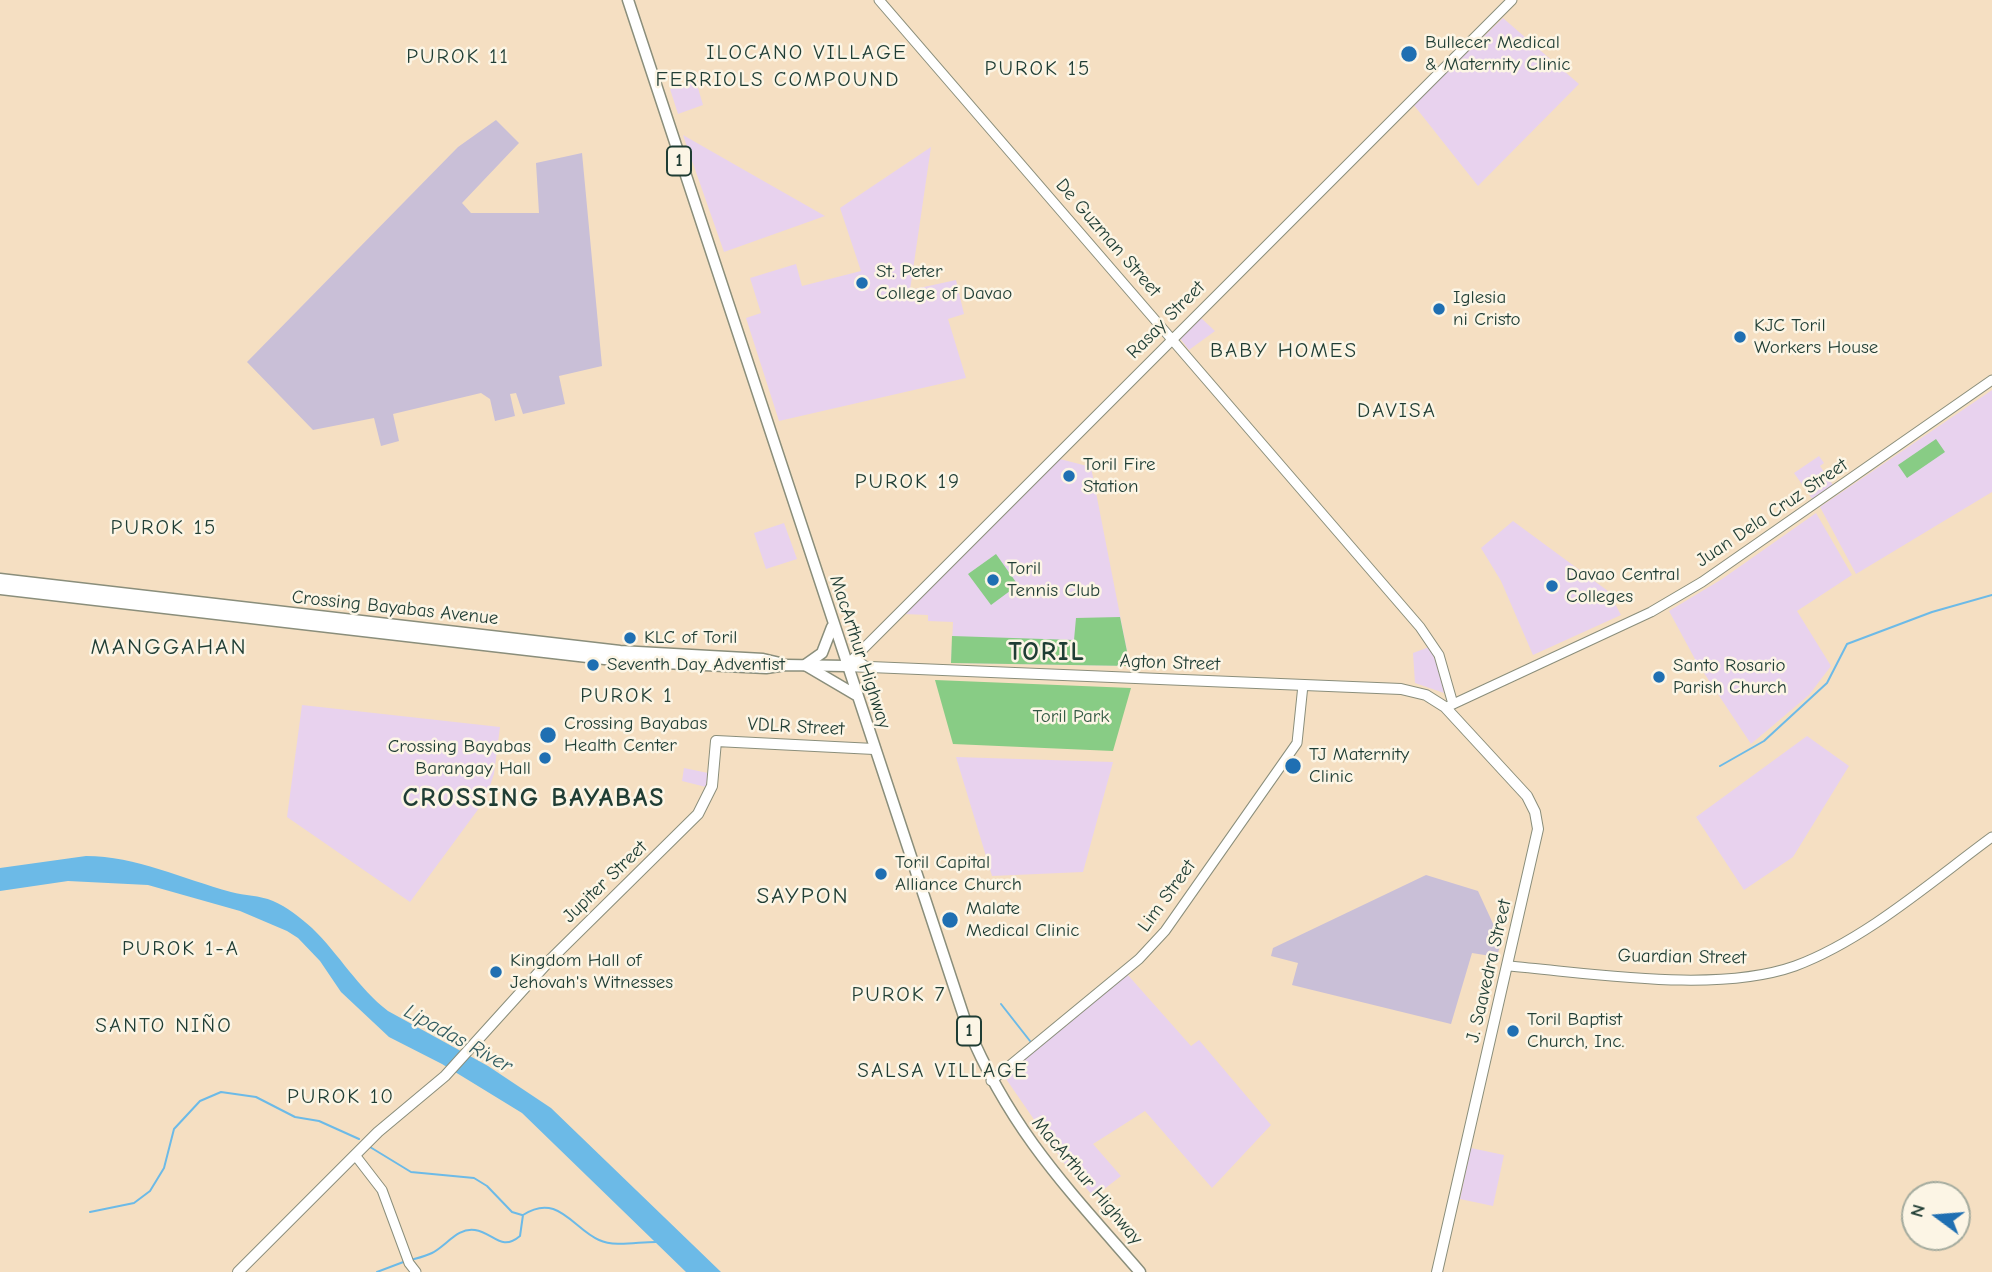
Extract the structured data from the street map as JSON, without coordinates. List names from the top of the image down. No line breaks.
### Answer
{"streets":{"main road":["1","Crossing Bayabas Avenue","MacArthur Highway","Agton Street","VDLR Street","Jupiter Street","J. Saavedra Street"],"street":["De Guzman Street","Rasay Street","Juan Dela Cruz Street","Lim Street","Guardian Street"]},"crossings":[["De Guzman Street","Rasay Street"],["De Guzman Street","Juan Dela Cruz Street"],["De Guzman Street","Agton Street"],["De Guzman Street","J. Saavedra Street"],["Rasay Street","Crossing Bayabas Avenue"],["Rasay Street","MacArthur Highway"],["Rasay Street","Agton Street"],["Juan Dela Cruz Street","Agton Street"],["Juan Dela Cruz Street","J. Saavedra Street"],["Crossing Bayabas Avenue","MacArthur Highway"],["Crossing Bayabas Avenue","Agton Street"],["MacArthur Highway","Agton Street"],["MacArthur Highway","VDLR Street"],["MacArthur Highway","Lim Street"],["Agton Street","Lim Street"],["Agton Street","J. Saavedra Street"],["VDLR Street","Jupiter Street"],["Guardian Street","J. Saavedra Street"]],"districts":["ILOCANO VILLAGE","PUROK 11","PUROK 15","FERRIOLS COMPOUND","BABY HOMES","DAVISA","PUROK 19","PUROK 15","MANGGAHAN","TORIL","PUROK 1","CROSSING BAYABAS","SAYPON","PUROK 1-A","PUROK 7","SANTO NIÑO","SALSA VILLAGE","PUROK 10"],"water":["Lipadas River"],"parks":["Toril Park"],"places":["Bullecer Medical & Maternity Clinic","St. Peter College of Davao","Iglesia ni Cristo","KJC Toril Workers House","Toril Fire Station","Toril Tennis Club","Davao Central Colleges","KLC of Toril","Seventh Day Adventist","Santo Rosario Parish Church","Crossing Bayabas Health Center","Crossing Bayabas Barangay Hall","TJ Maternity Clinic","Toril Capital Alliance Church","Malate Medical Clinic","Kingdom Hall of Jehovah's Witnesses","Toril Baptist Church, Inc."],"north":"left"}
